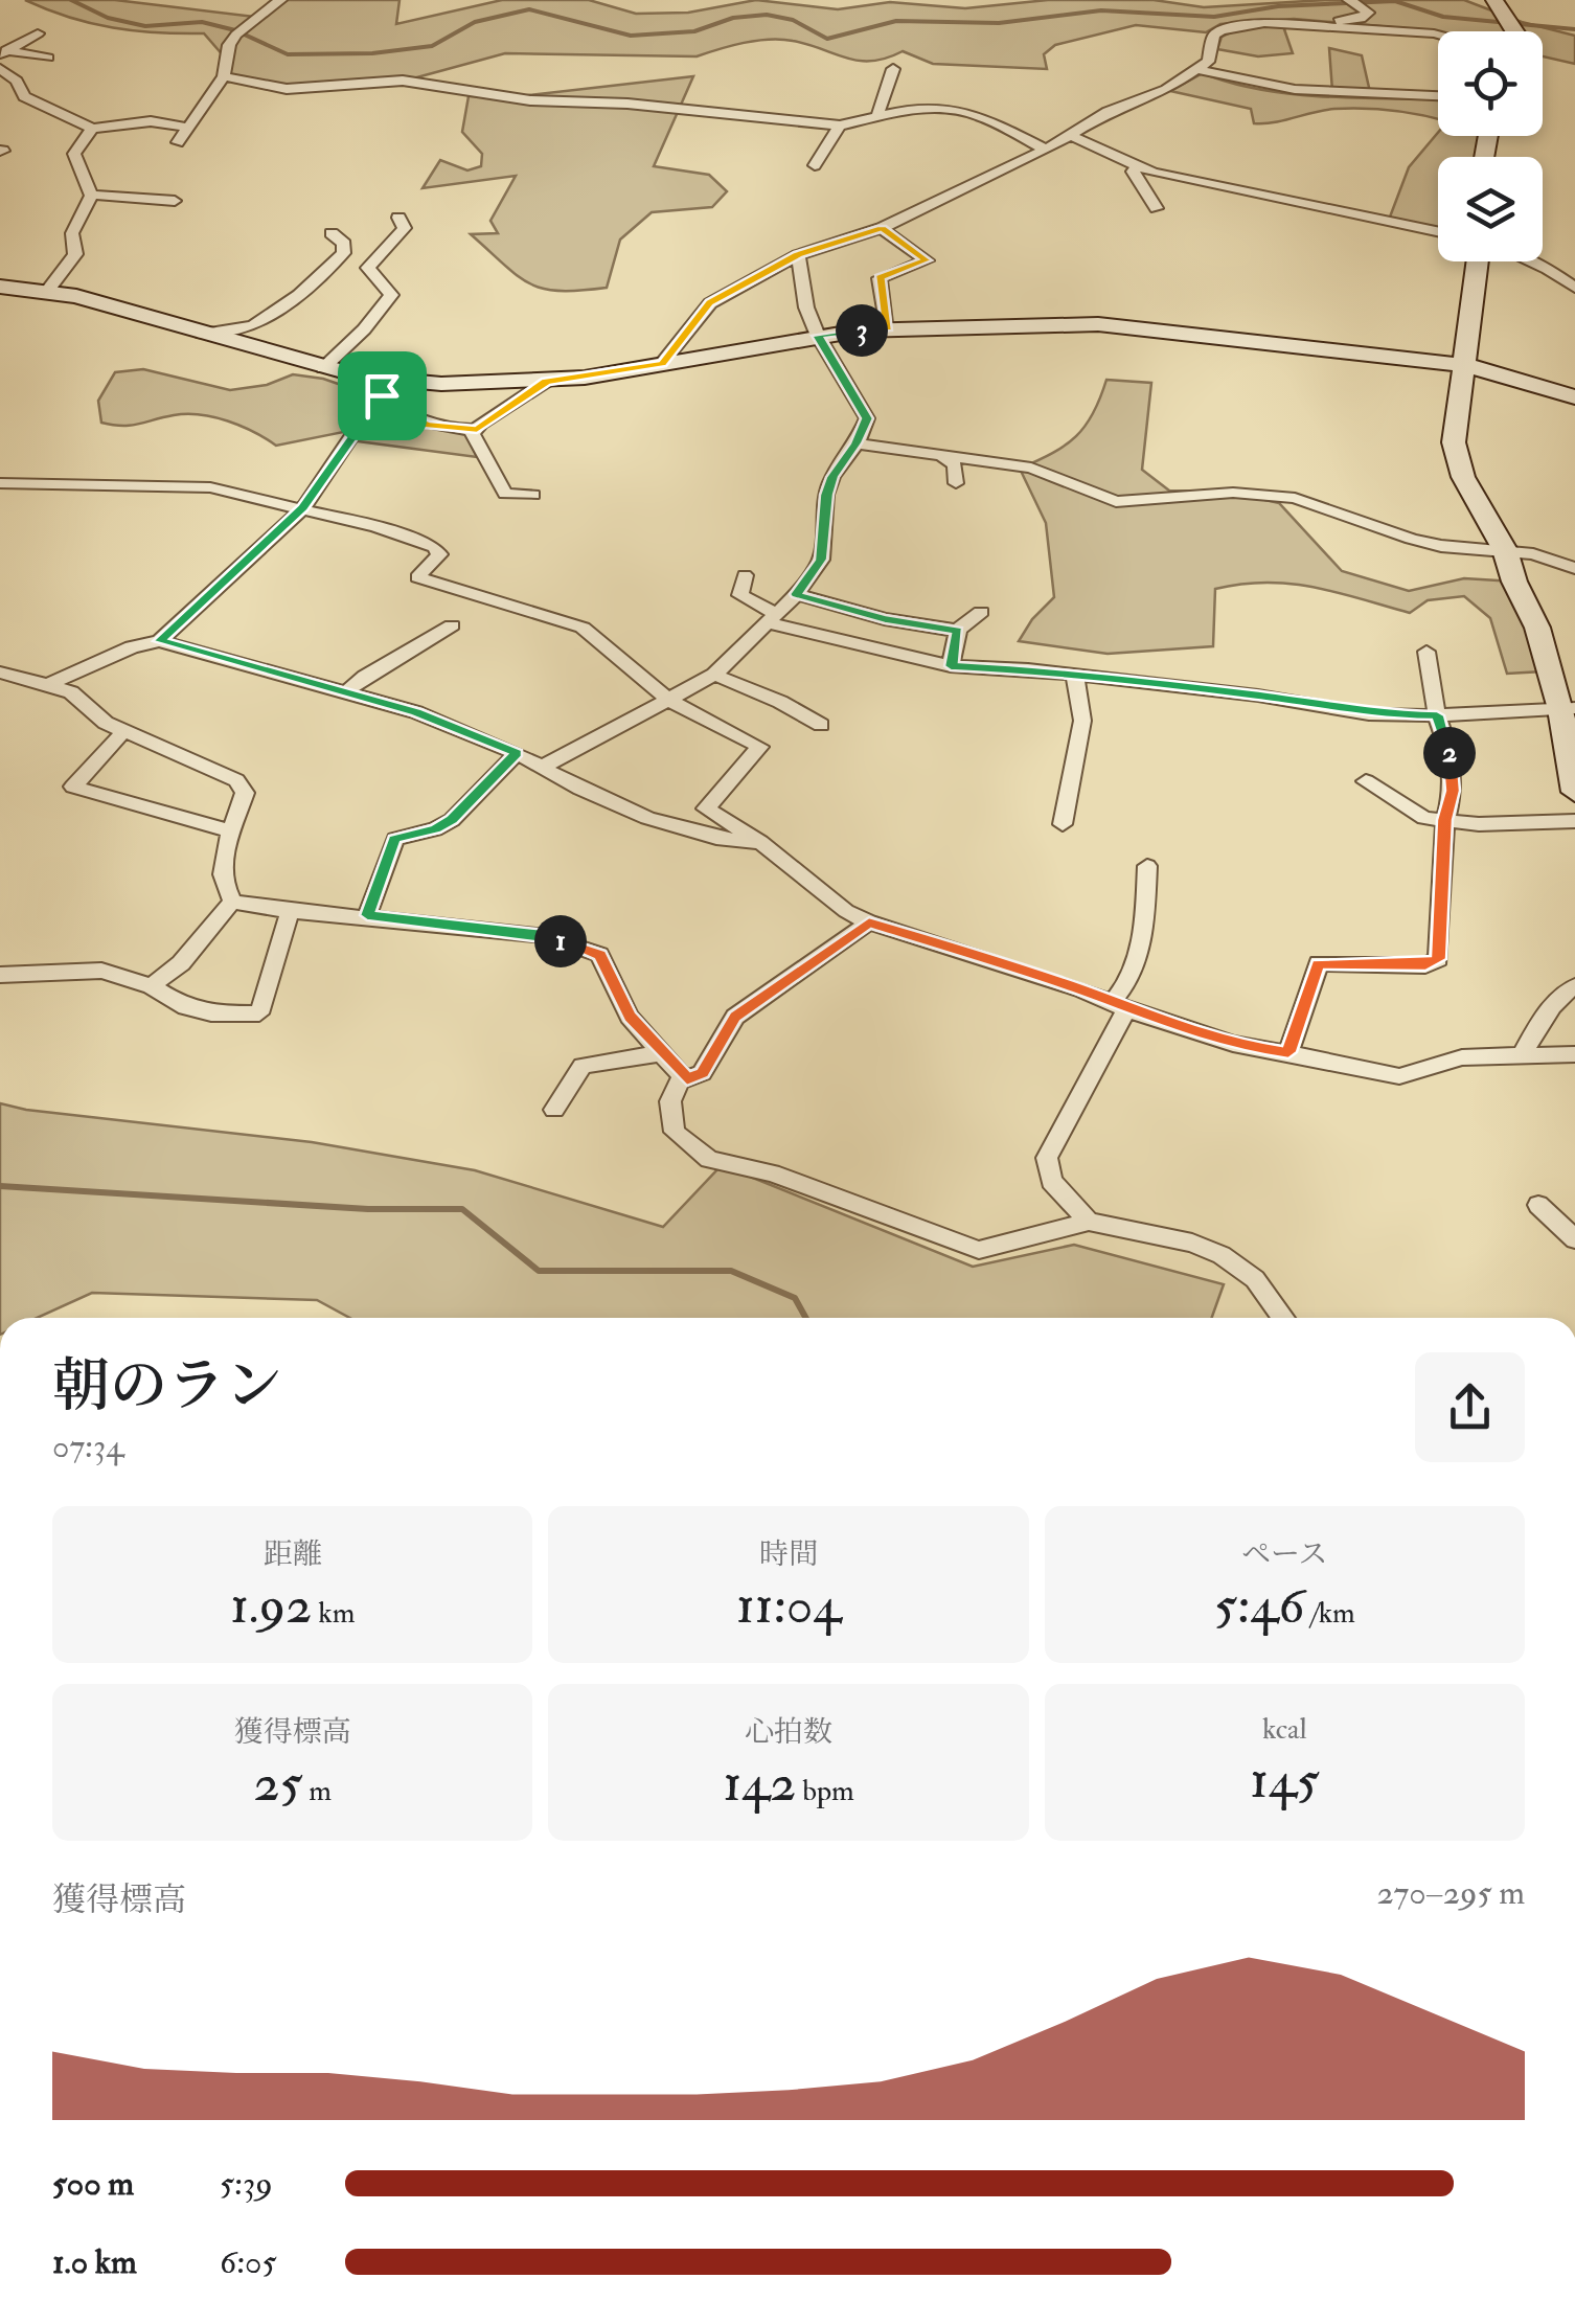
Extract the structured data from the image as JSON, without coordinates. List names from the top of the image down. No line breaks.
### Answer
{"page":{"pins":["3","2","1"],"heading":["朝のラン","07:34"],"stats":[["距離","1.92 km"],["時間","11:04"],["ペース","5:46 /km"],["獲得標高","25 m"],["心拍数","142 bpm"],["kcal","145"]],"chart":["獲得標高","270–295 m"],"list":[{"name":"500 m","note":"5:39"},{"name":"1.0 km","note":"6:05"}]}}
